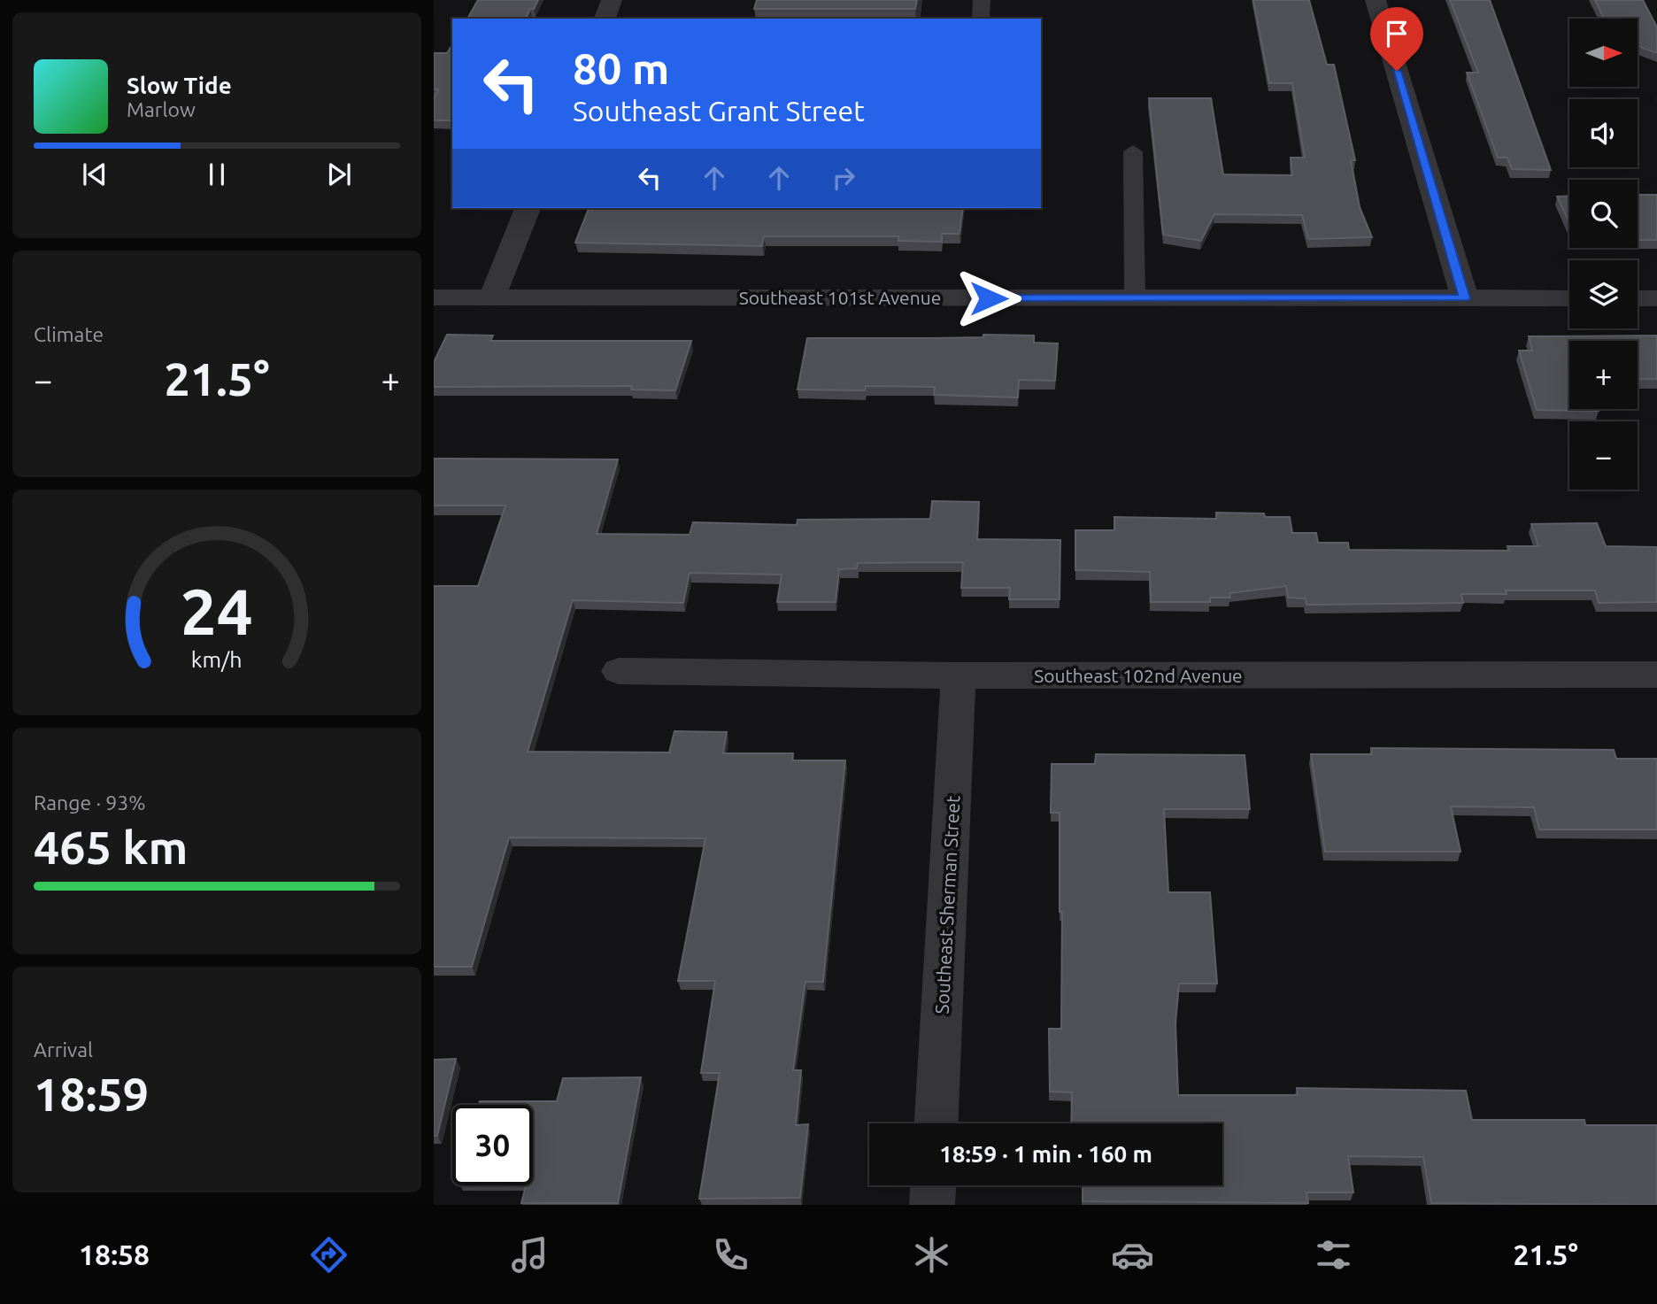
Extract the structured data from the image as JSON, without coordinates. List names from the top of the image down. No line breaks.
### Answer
{"streets":{"street":["Southeast 101st Avenue","Southeast 102nd Avenue","Southeast Sherman Street"]},"crossings":[["Southeast 102nd Avenue","Southeast Sherman Street"]],"north":"right","page":{"map_buttons":["+","−"],"turn":["80 m","Southeast Grant Street"],"song":["Slow Tide","Marlow"],"tile":["Climate",["Range · 93%","465 km"],["Arrival","18:59"]],"heat":["−","21.5°","+"],"limit":"30","trip":"18:59 · 1 min · 160 m","tabs":["18:58","21.5°"],"gauge":["24","km/h"]}}
